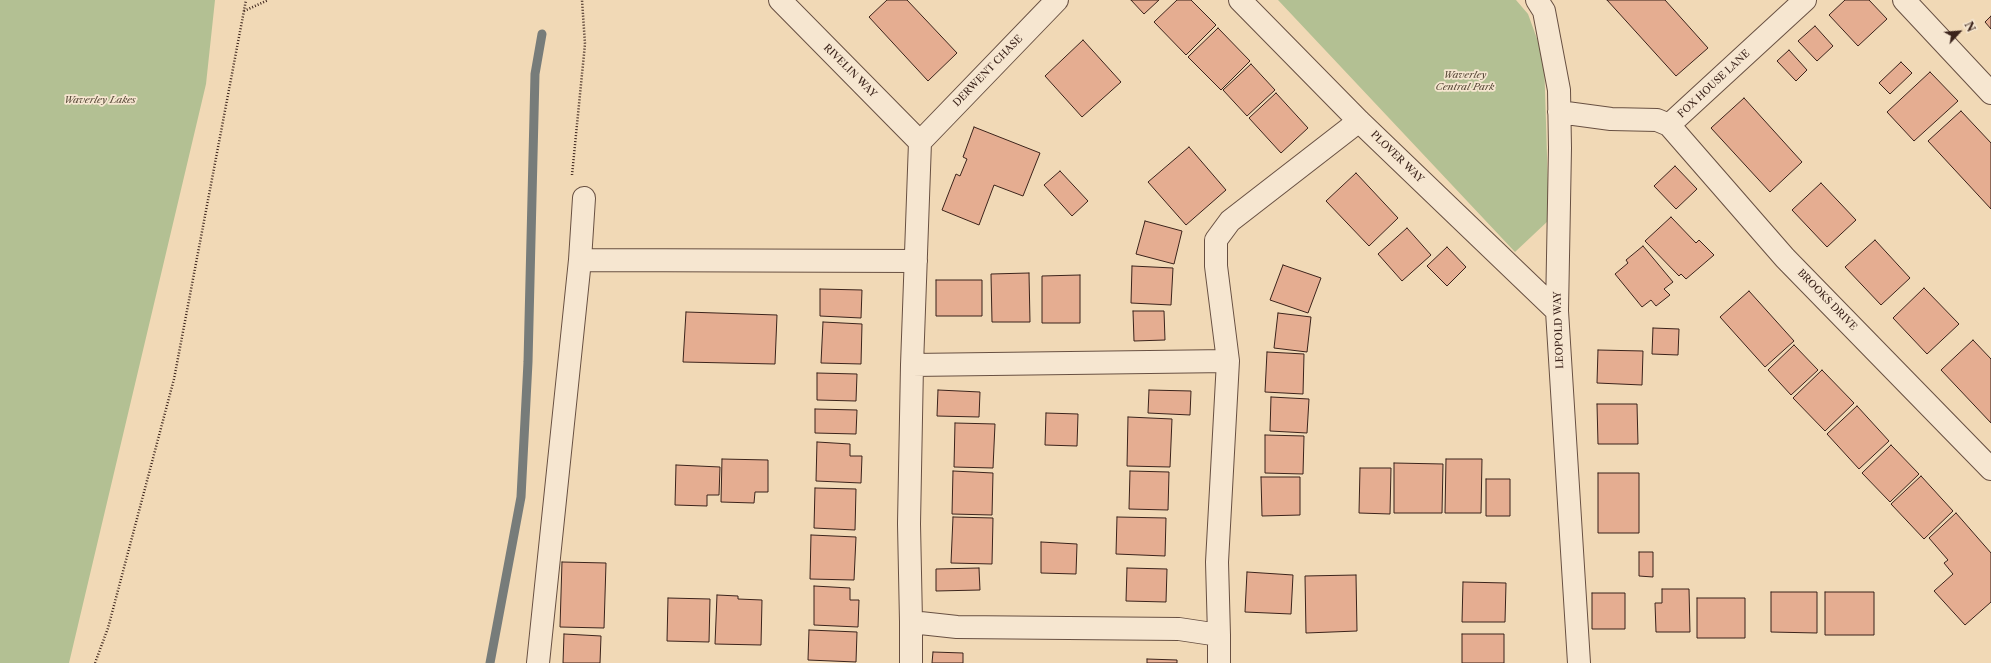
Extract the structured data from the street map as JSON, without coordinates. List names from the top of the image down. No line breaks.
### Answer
{"streets":{"street":["RIVELIN WAY","DERWENT CHASE","FOX HOUSE LANE","PLOVER WAY","BROOKS DRIVE","LEOPOLD WAY"]},"crossings":[["RIVELIN WAY","DERWENT CHASE"],["FOX HOUSE LANE","BROOKS DRIVE"],["FOX HOUSE LANE","LEOPOLD WAY"],["PLOVER WAY","LEOPOLD WAY"]],"parks":["Waverley Central Park","Waverley Lakes"],"north":"top right"}
